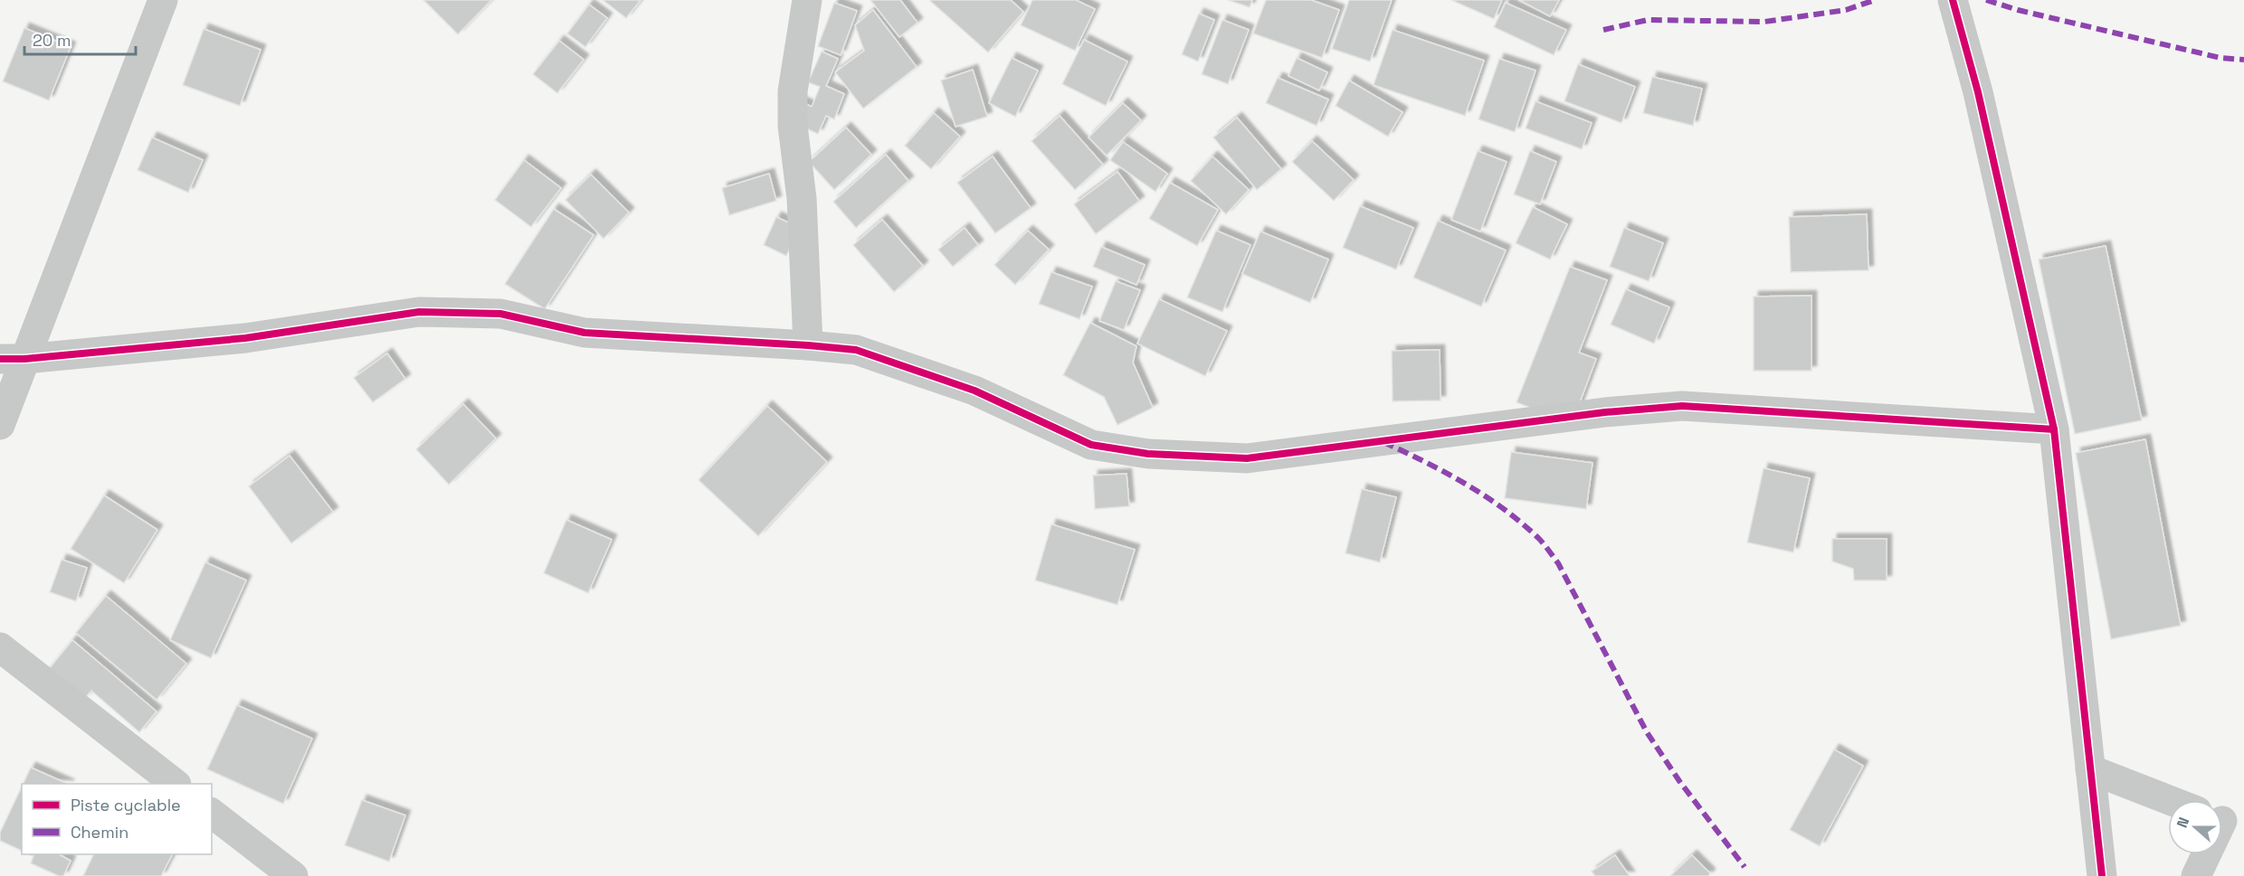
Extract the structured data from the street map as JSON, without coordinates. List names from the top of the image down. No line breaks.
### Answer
{"legend":["Piste cyclable","Chemin"],"scale_bar":"20 m","north":"left"}
